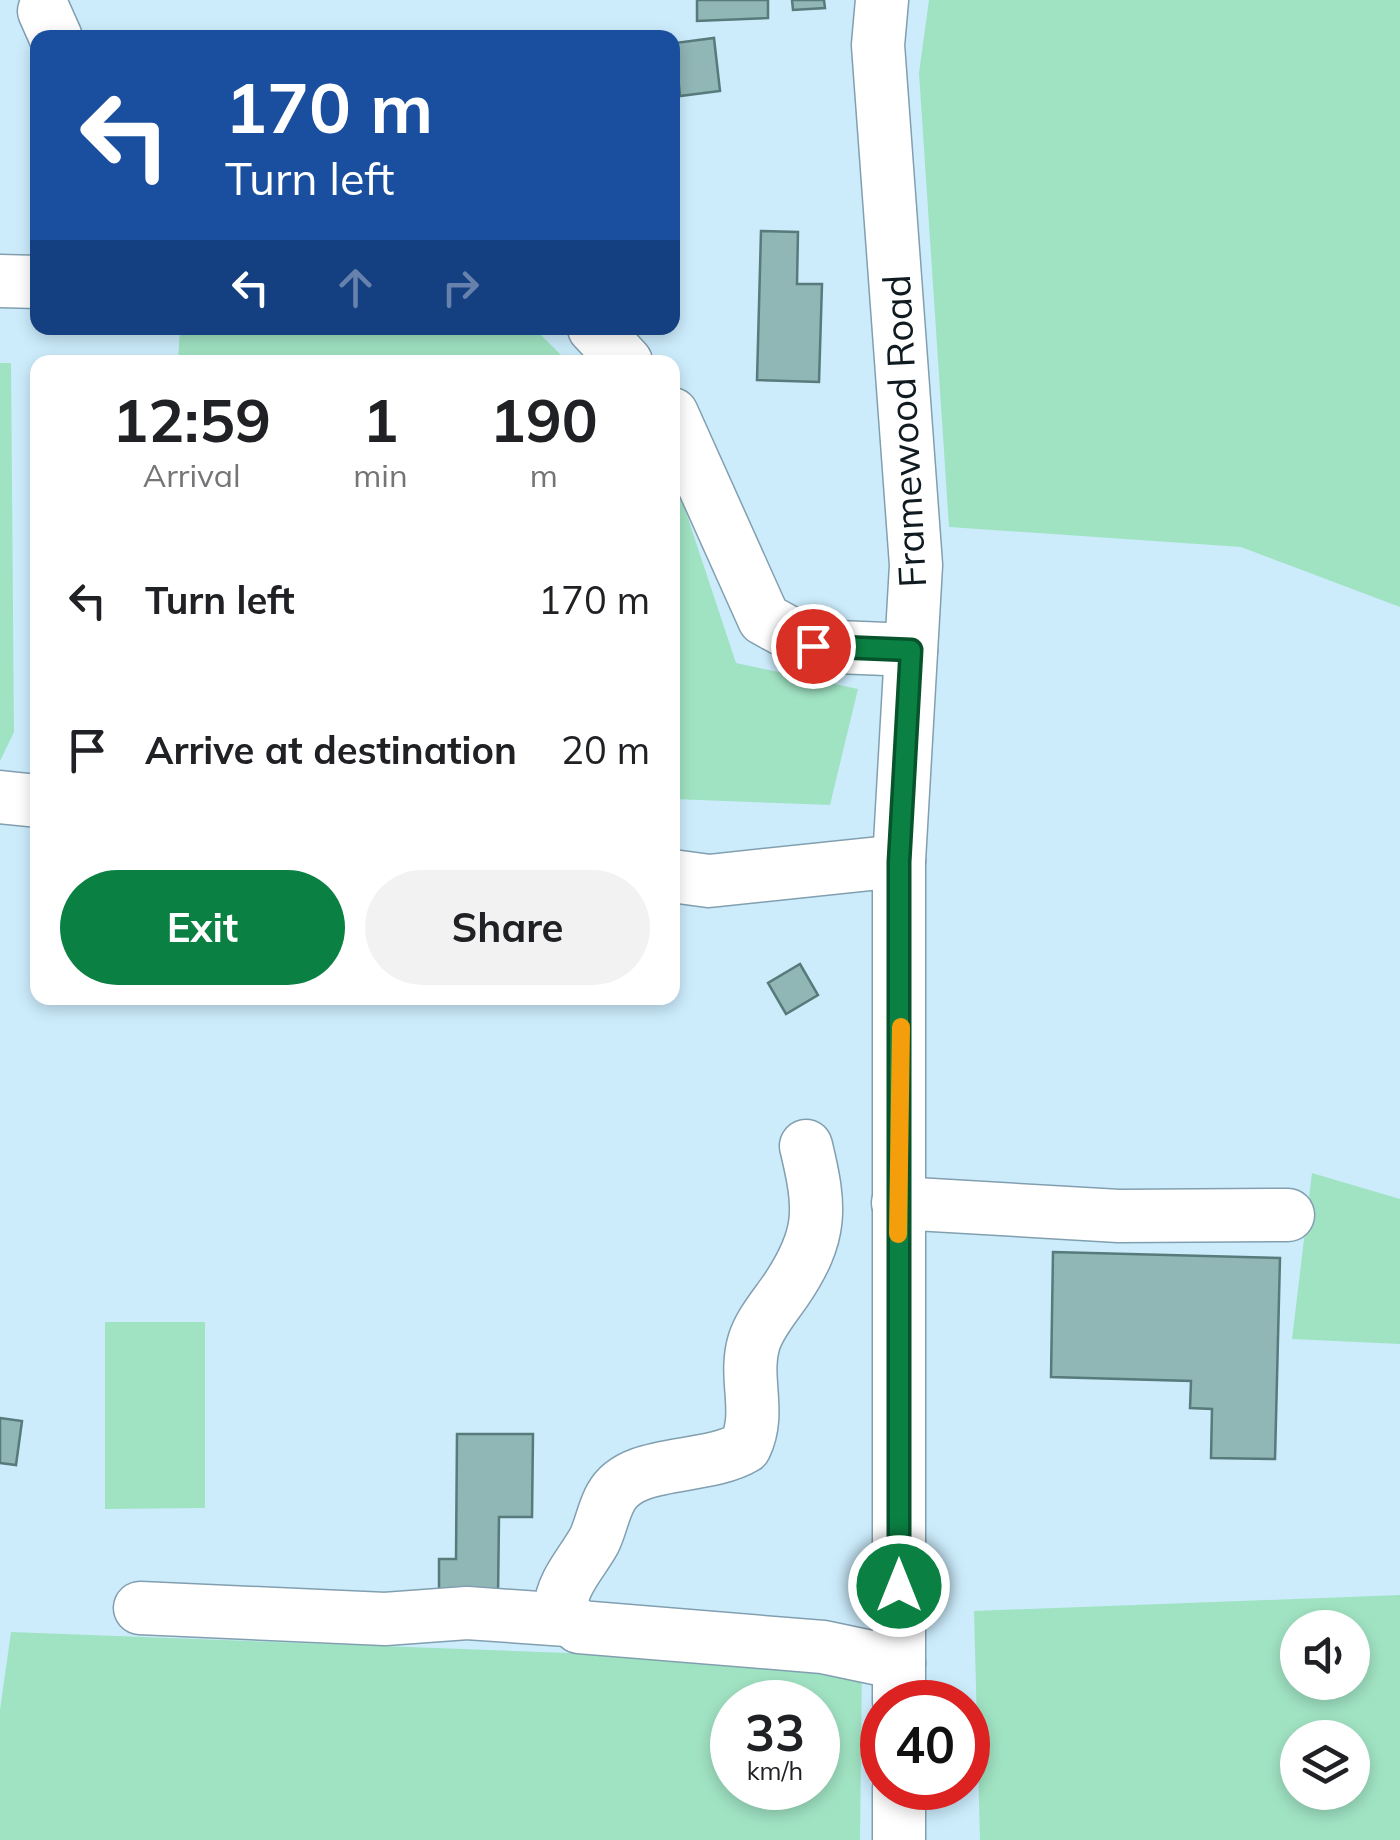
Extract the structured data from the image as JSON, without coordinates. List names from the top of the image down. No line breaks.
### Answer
{"streets":{"street":["Framewood Road"]},"page":{"turn":["170 m","Turn left"],"eta":["12:59","Arrival","1","min","190","m"],"list":[{"name":"Turn left","value":"170 m"},{"name":"Arrive at destination","value":"20 m"}],"buttons":["Exit","Share"],"speed":"33 km/h","limit":"40"}}
